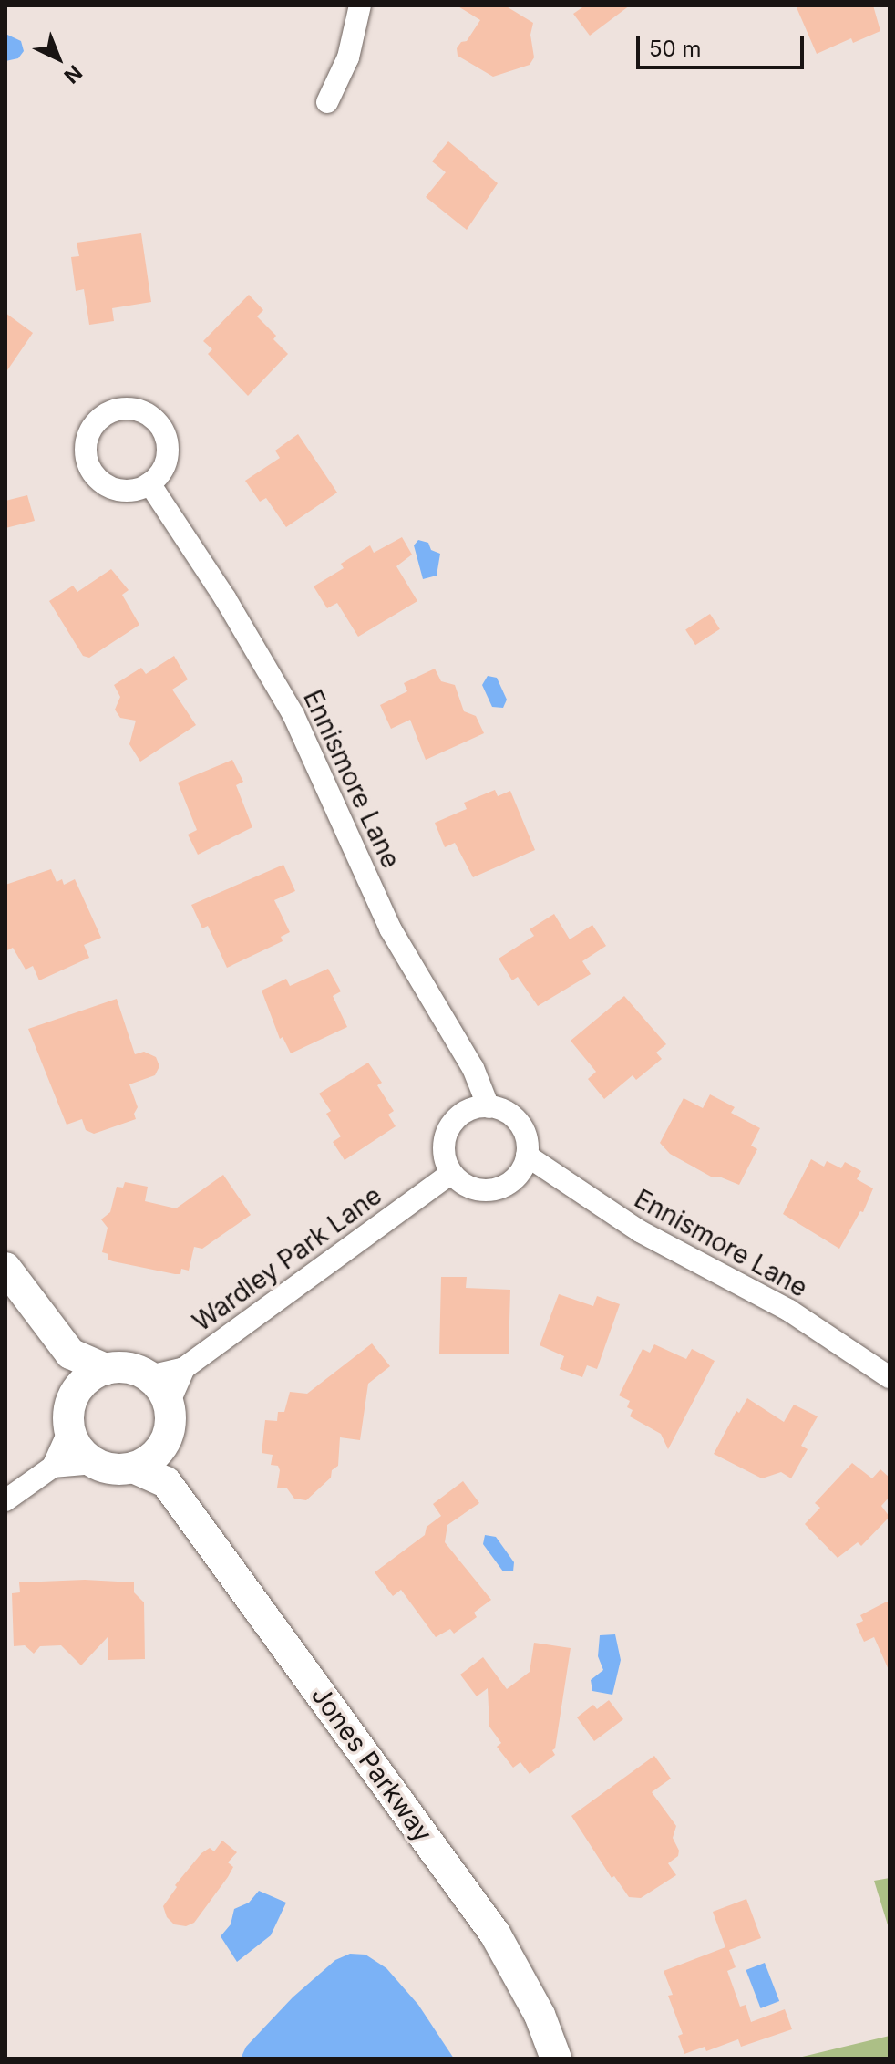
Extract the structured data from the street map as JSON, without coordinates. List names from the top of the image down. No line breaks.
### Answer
{"streets":{"street":["Ennismore Lane","Wardley Park Lane","Jones Parkway"]},"crossings":[["Ennismore Lane","Wardley Park Lane"],["Wardley Park Lane","Jones Parkway"]],"scale_bar":"50 m","north":"bottom right"}
